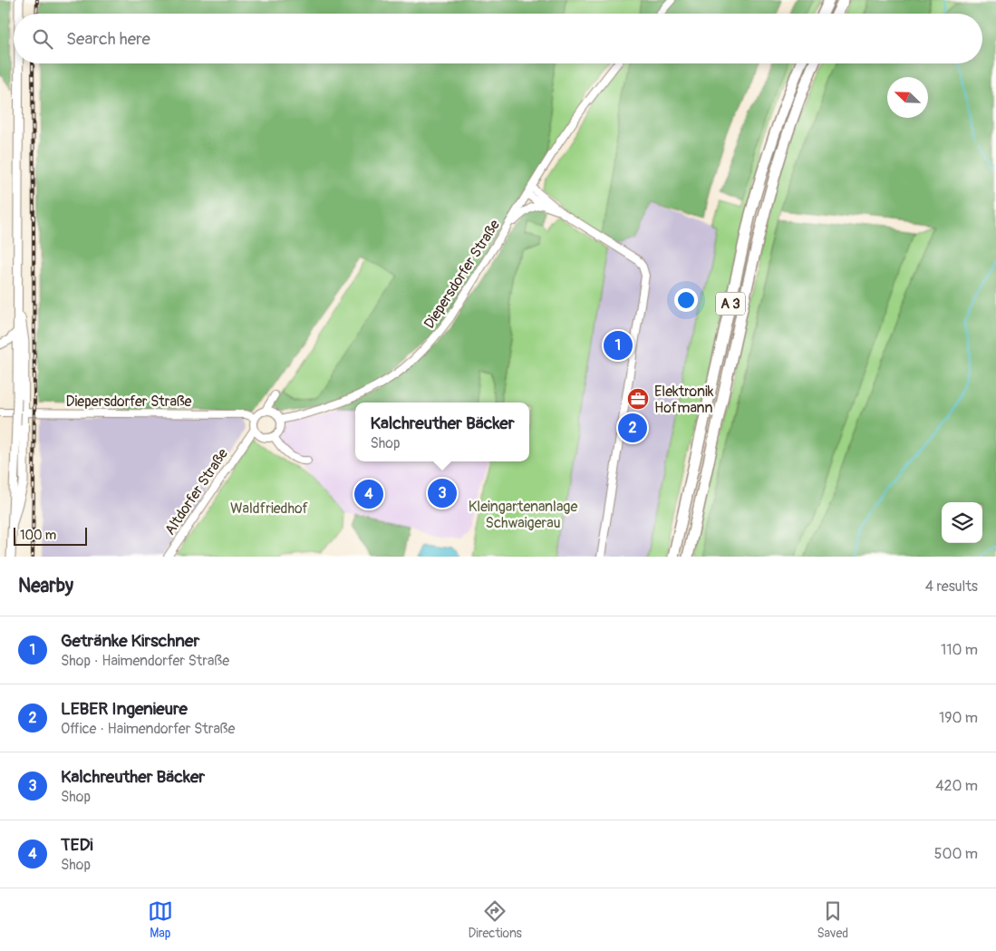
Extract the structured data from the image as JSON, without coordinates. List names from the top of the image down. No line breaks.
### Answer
{"streets":{"highway":["A 3"],"street":["Diepersdorfer Straße","Altdorfer Straße"]},"crossings":[["Diepersdorfer Straße","Altdorfer Straße"]],"parks":["Kleingartenanlage Schwaigerau","Waldfriedhof"],"places":{"office":["Elektronik Hofmann"]},"scale_bar":"100 m","north":"top left","page":{"search":"Search here","pins":["1","2","3","4"],"popup":["Kalchreuther Bäcker","Shop"],"scale":"100 m","heading":["Nearby","4 results"],"list":[{"mark":"1","name":"Getränke Kirschner","note":"Shop · Haimendorfer Straße","value":"110 m"},{"mark":"2","name":"LEBER Ingenieure","note":"Office · Haimendorfer Straße","value":"190 m"},{"mark":"3","name":"Kalchreuther Bäcker","note":"Shop","value":"420 m"},{"mark":"4","name":"TEDi","note":"Shop","value":"500 m"}],"nav":["Map","Directions","Saved"]}}
